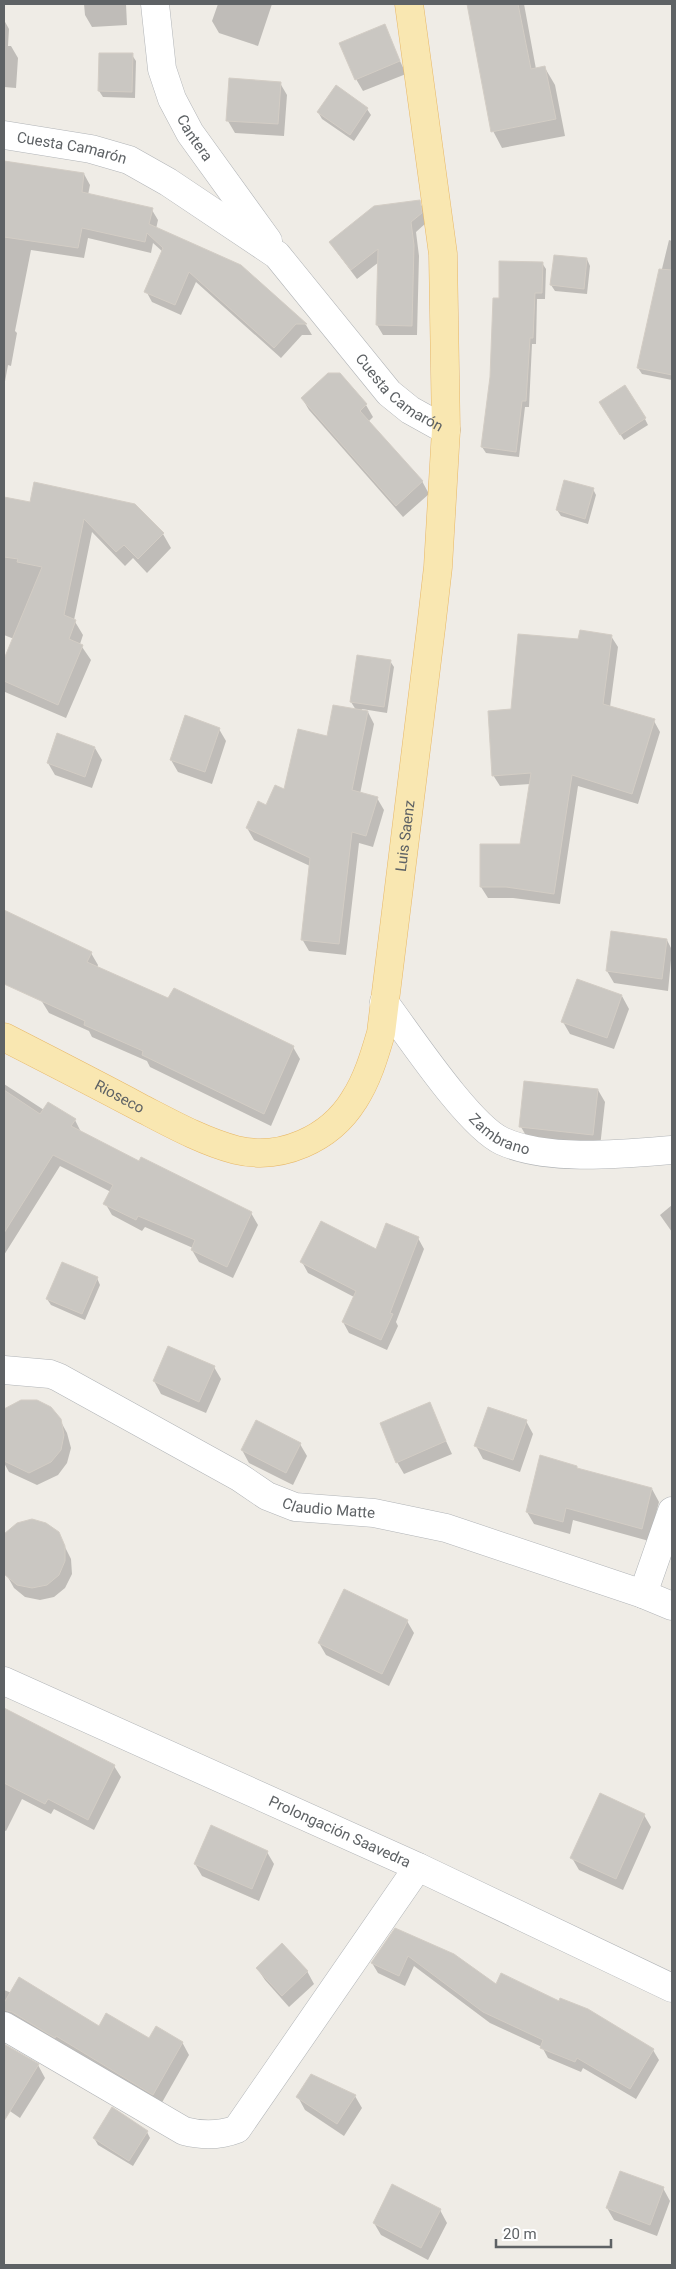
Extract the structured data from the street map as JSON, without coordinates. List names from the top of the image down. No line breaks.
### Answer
{"streets":{"main road":["Cuesta Camarón","Luis Saenz","Rioseco"],"street":["Cantera","Zambrano","Claudio Matte","Prolongación Saavedra"]},"crossings":[["Cantera","Cuesta Camarón"],["Cuesta Camarón","Luis Saenz"],["Luis Saenz","Rioseco"],["Luis Saenz","Zambrano"]],"scale_bar":"20 m"}
